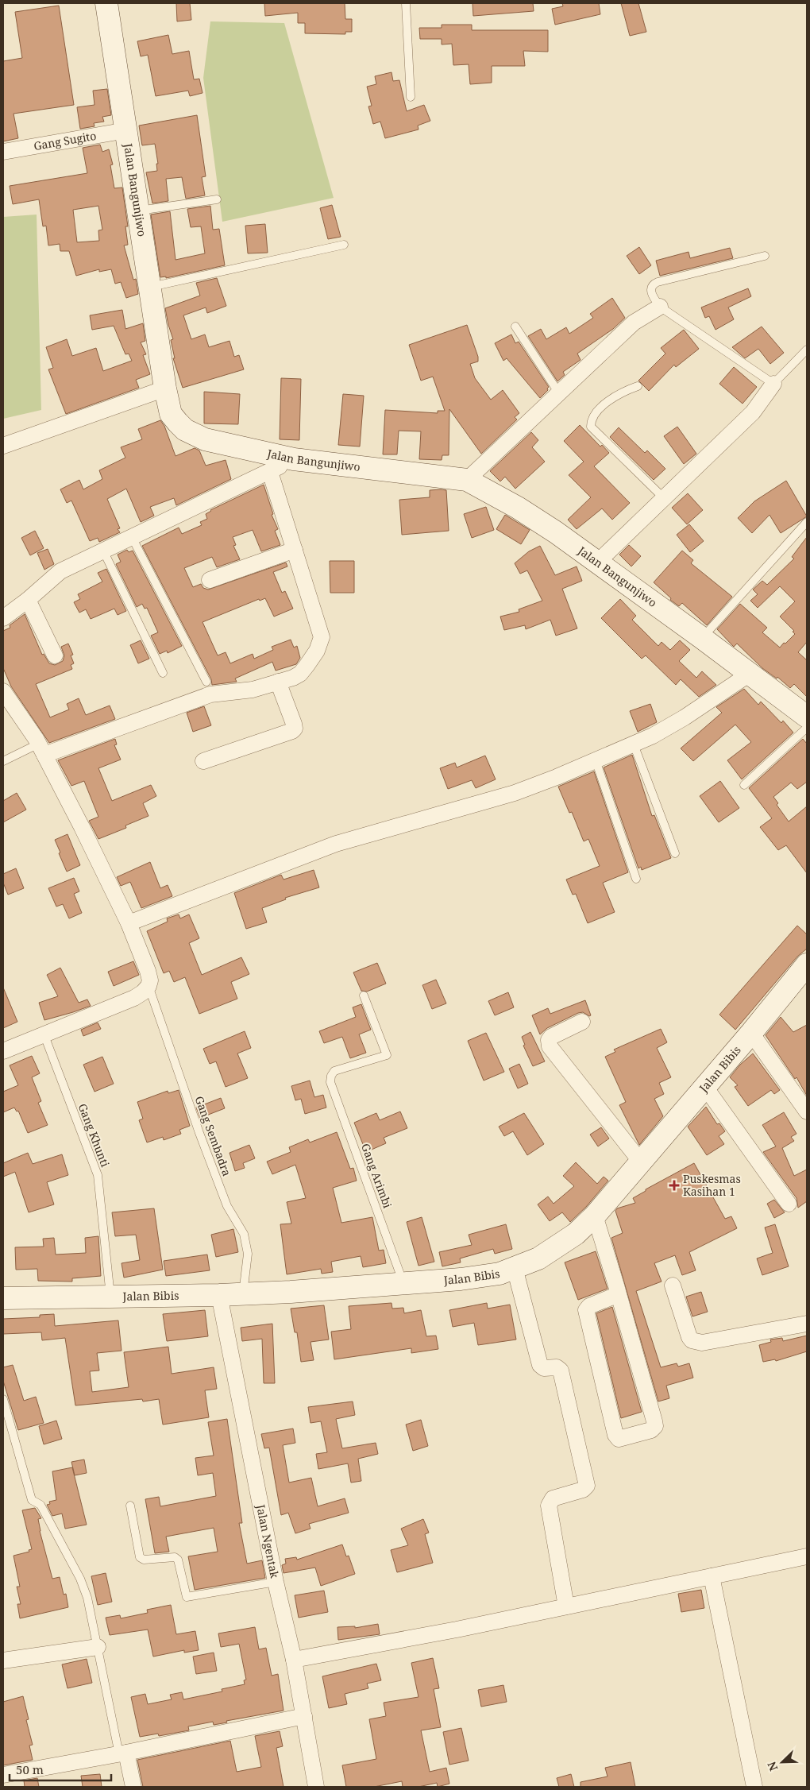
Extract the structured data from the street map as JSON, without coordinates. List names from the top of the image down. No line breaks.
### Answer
{"streets":{"main road":["Jalan Bangunjiwo","Jalan Bibis"],"street":["Gang Sugito","Jalan Ngentak"],"lane":["Gang Khunti","Gang Sembadra","Gang Arimbi"]},"crossings":[["Gang Sugito","Jalan Bangunjiwo"],["Jalan Bibis","Gang Khunti"],["Jalan Bibis","Gang Sembadra"],["Jalan Bibis","Gang Arimbi"],["Jalan Bibis","Jalan Ngentak"]],"places":{"health":["Puskesmas Kasihan 1"]},"scale_bar":"50 m","north":"bottom left"}
